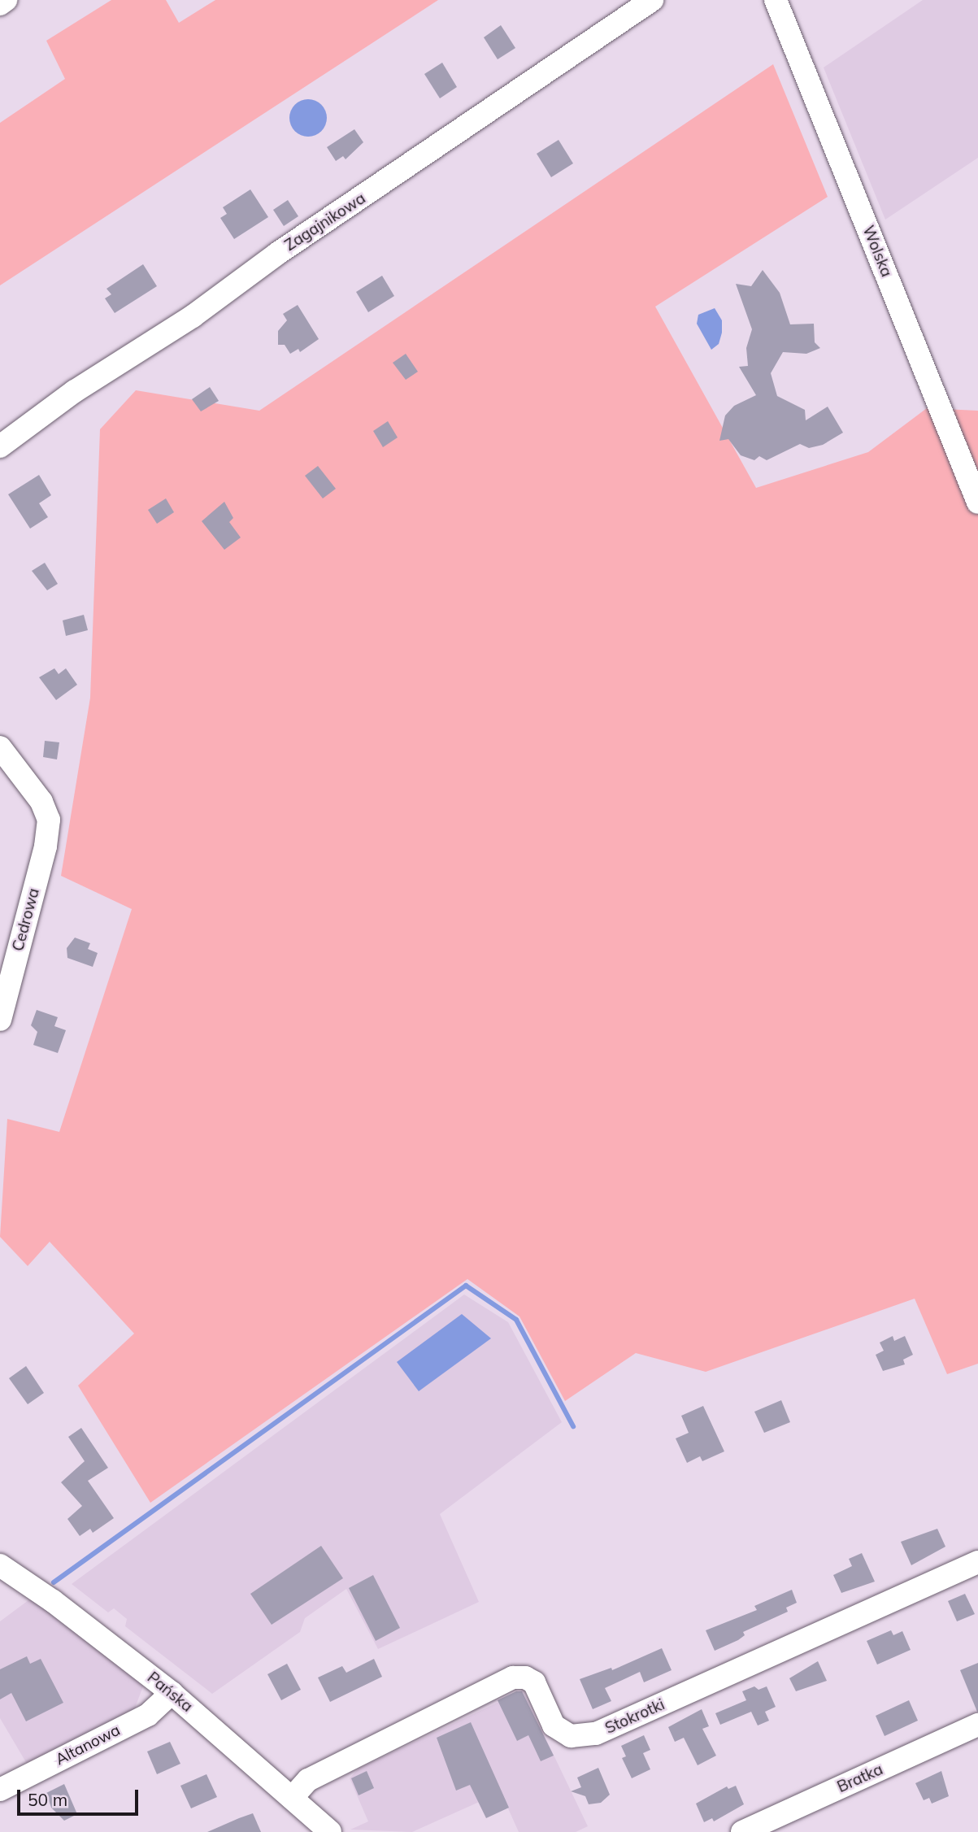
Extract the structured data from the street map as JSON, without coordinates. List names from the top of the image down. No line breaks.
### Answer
{"streets":{"street":["Zagajnikowa","Wolska","Cedrowa","Pańska","Stokrotki","Altanowa","Bratka"]},"crossings":[["Pańska","Stokrotki"],["Pańska","Altanowa"]],"scale_bar":"50 m"}
